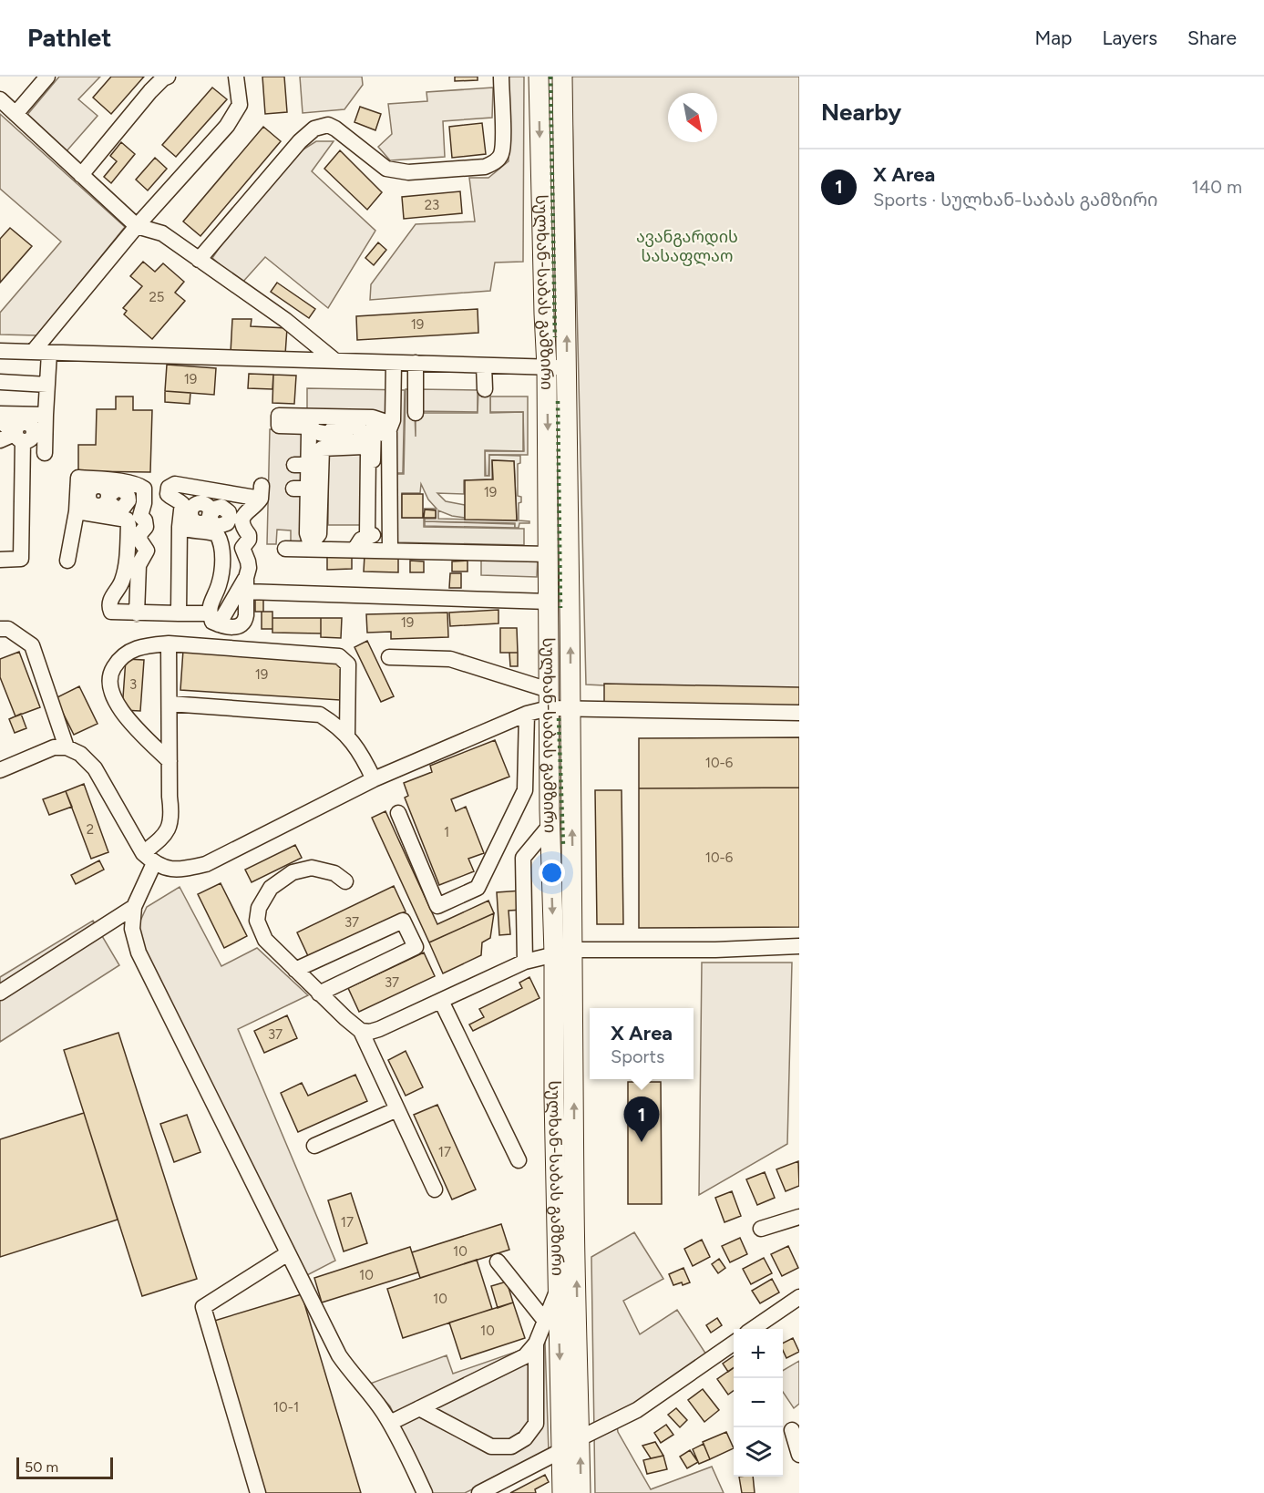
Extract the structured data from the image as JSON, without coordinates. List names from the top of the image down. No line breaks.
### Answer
{"streets":{"main road":["სულხან-საბას გამზირი"]},"parks":["ავანგარდის სასაფლაო"],"house_numbers":["23","25","19","19","19","19","19","3","10-6","2","1","10-6","37","37","37","17","17","10","10","10","10","10-1"],"scale_bar":"50 m","north":"bottom right","page":{"header":"Pathlet","nav":["Map","Layers","Share"],"heading":"Nearby","list":[{"mark":"1","name":"X Area","note":"Sports · სულხან-საბას გამზირი","value":"140 m"}],"popup":["X Area","Sports"],"pins":"1","map_buttons":["+","−"],"scale":"50 m"}}
